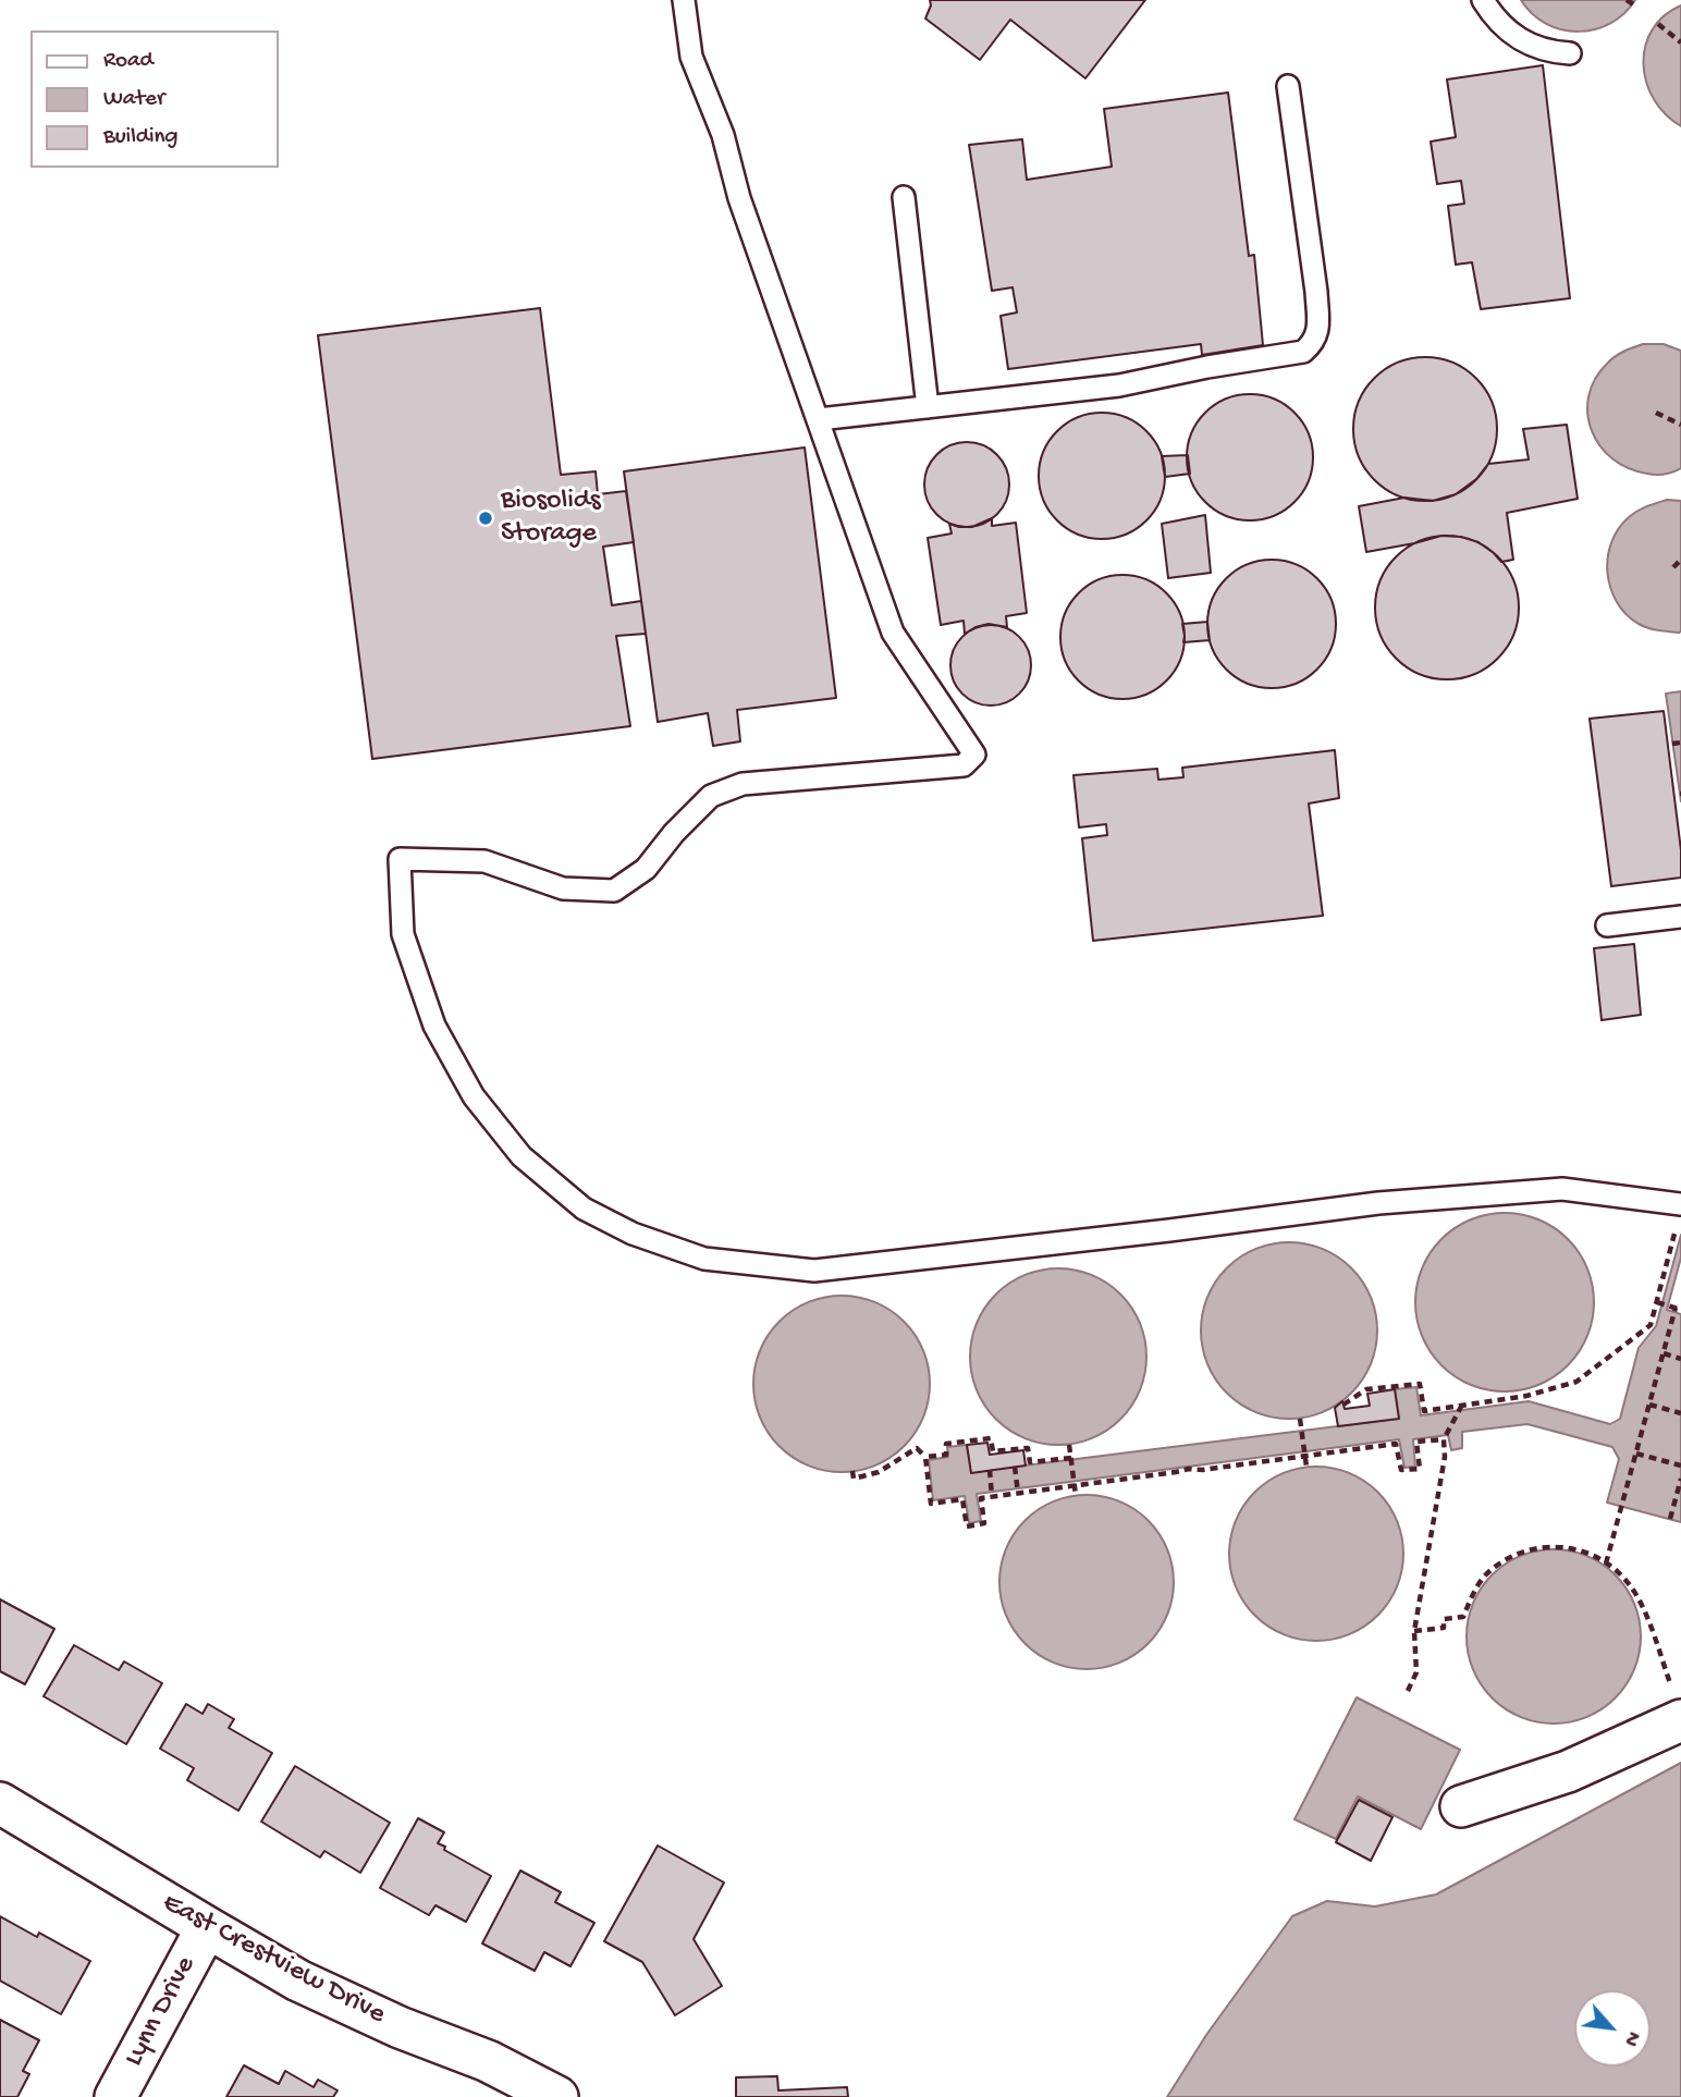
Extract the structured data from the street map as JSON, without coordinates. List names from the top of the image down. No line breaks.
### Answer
{"streets":{"street":["East Crestview Drive","Lynn Drive"]},"crossings":[["East Crestview Drive","Lynn Drive"]],"places":["Biosolids Storage"],"legend":["Road","Water","Building"],"north":"bottom right"}
